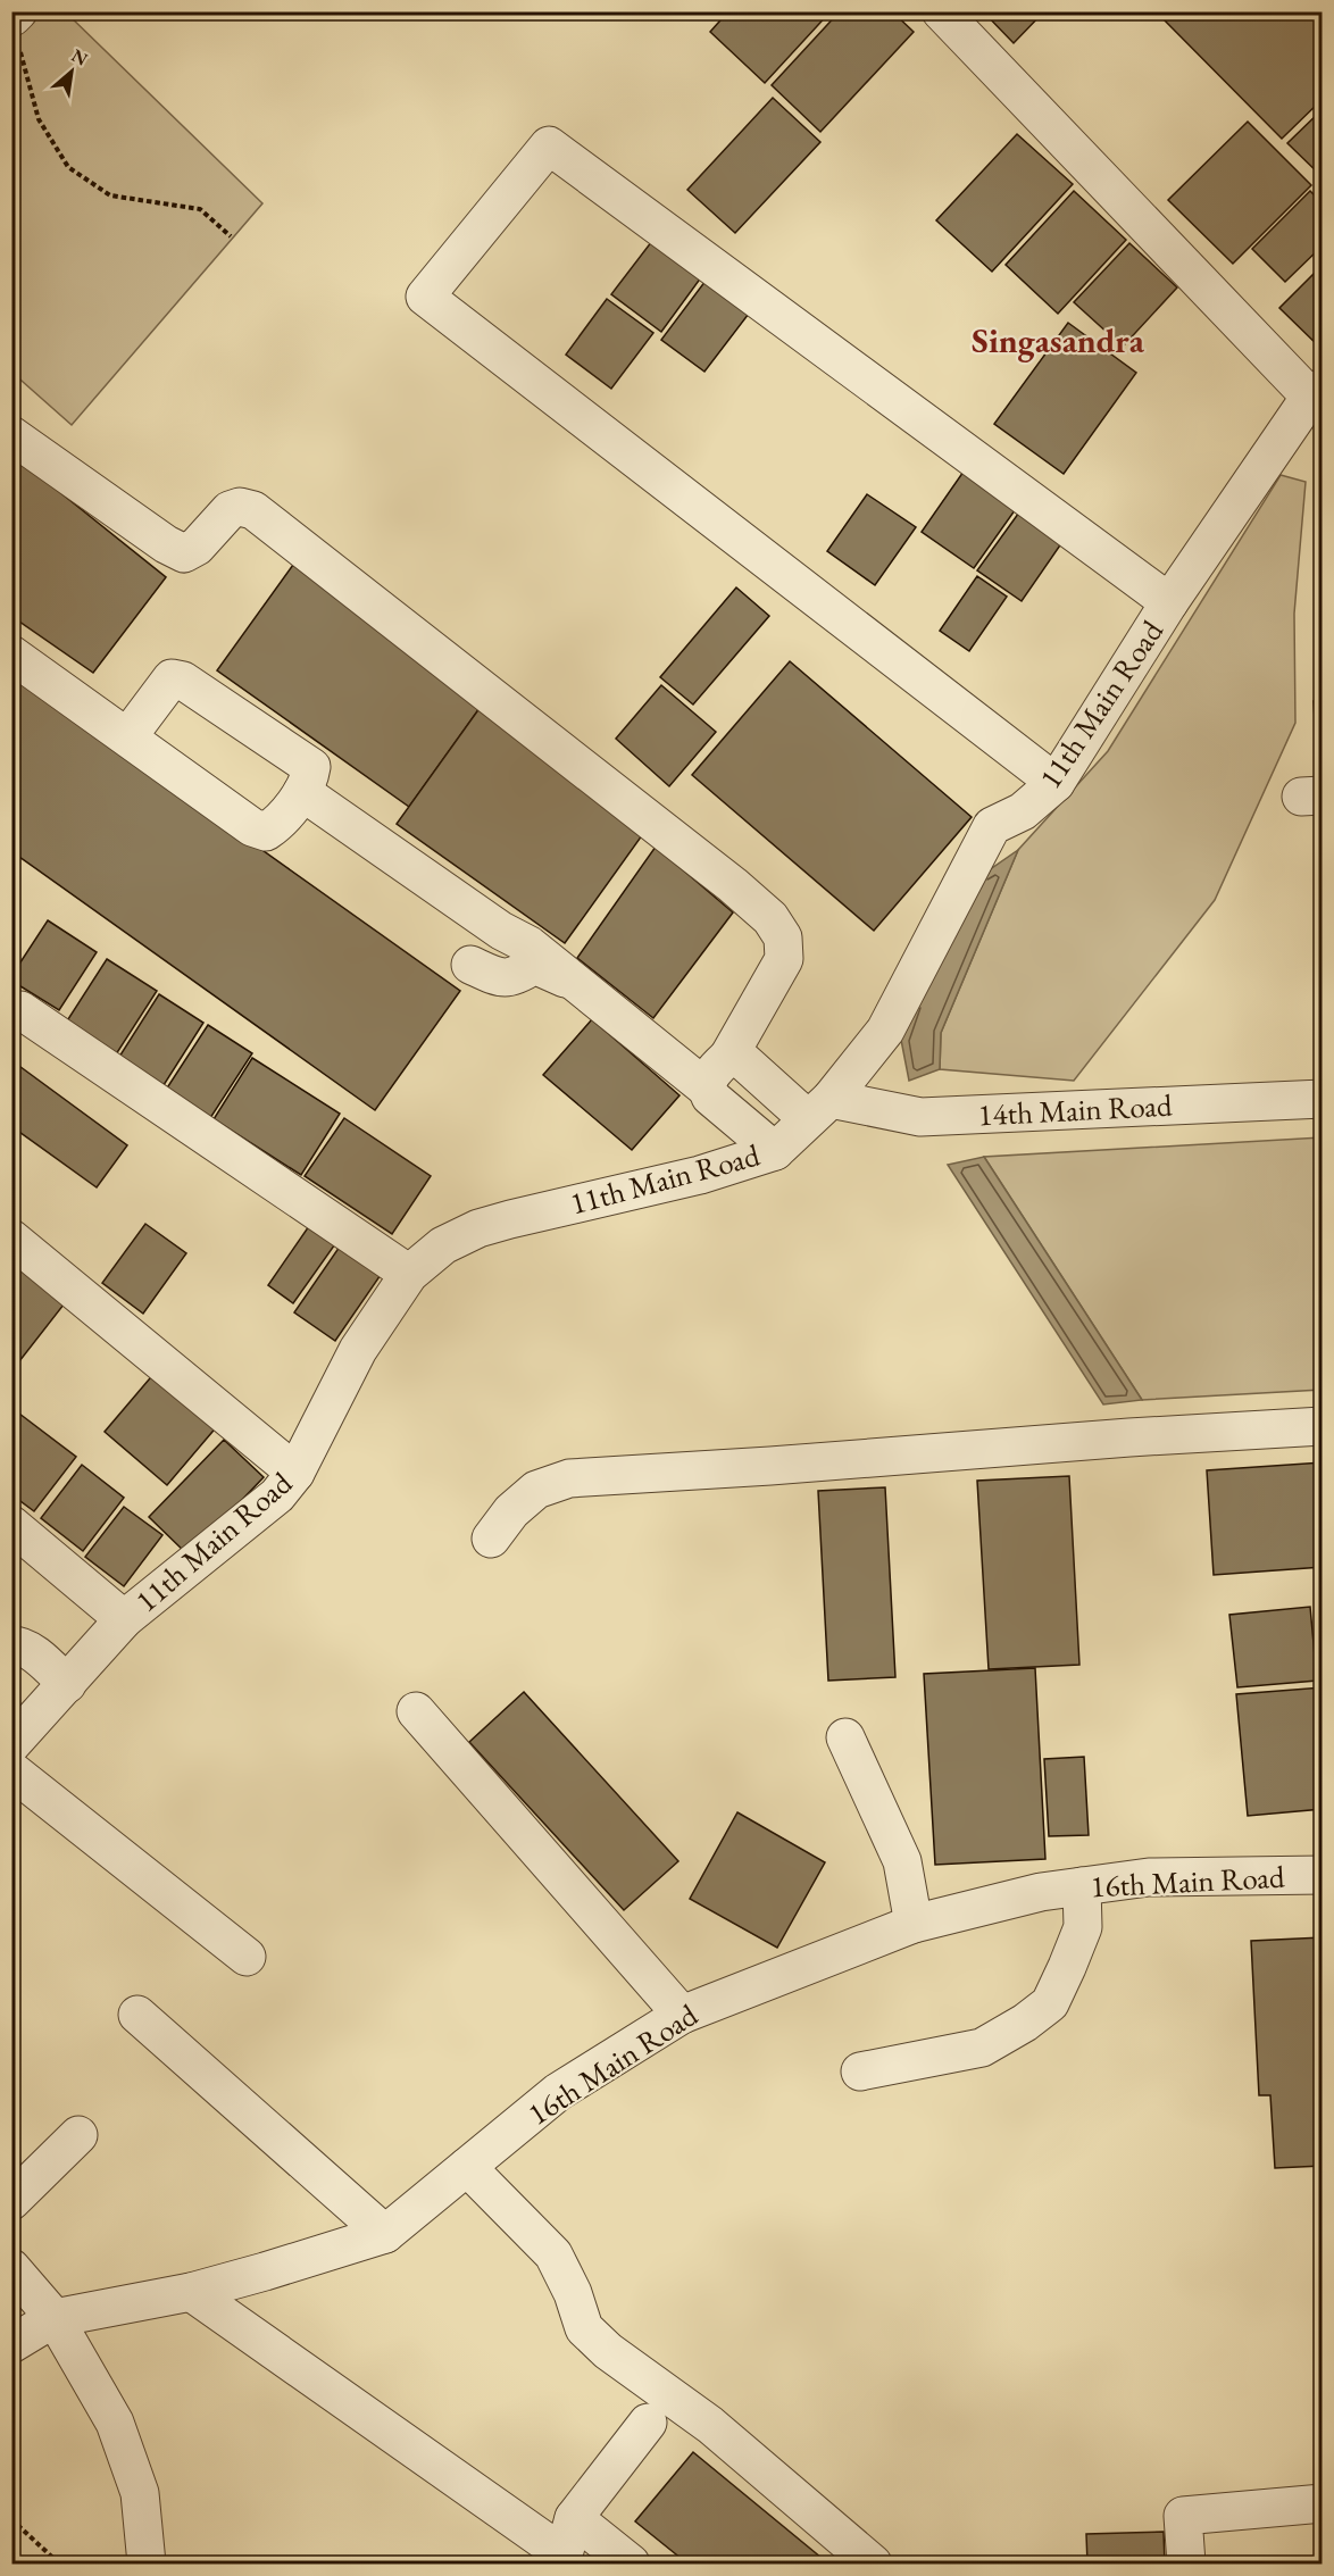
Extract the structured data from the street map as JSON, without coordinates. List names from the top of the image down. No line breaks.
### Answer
{"streets":{"street":["11th Main Road","14th Main Road","16th Main Road"]},"crossings":[["11th Main Road","14th Main Road"]],"districts":["Singasandra"],"north":"top right"}
